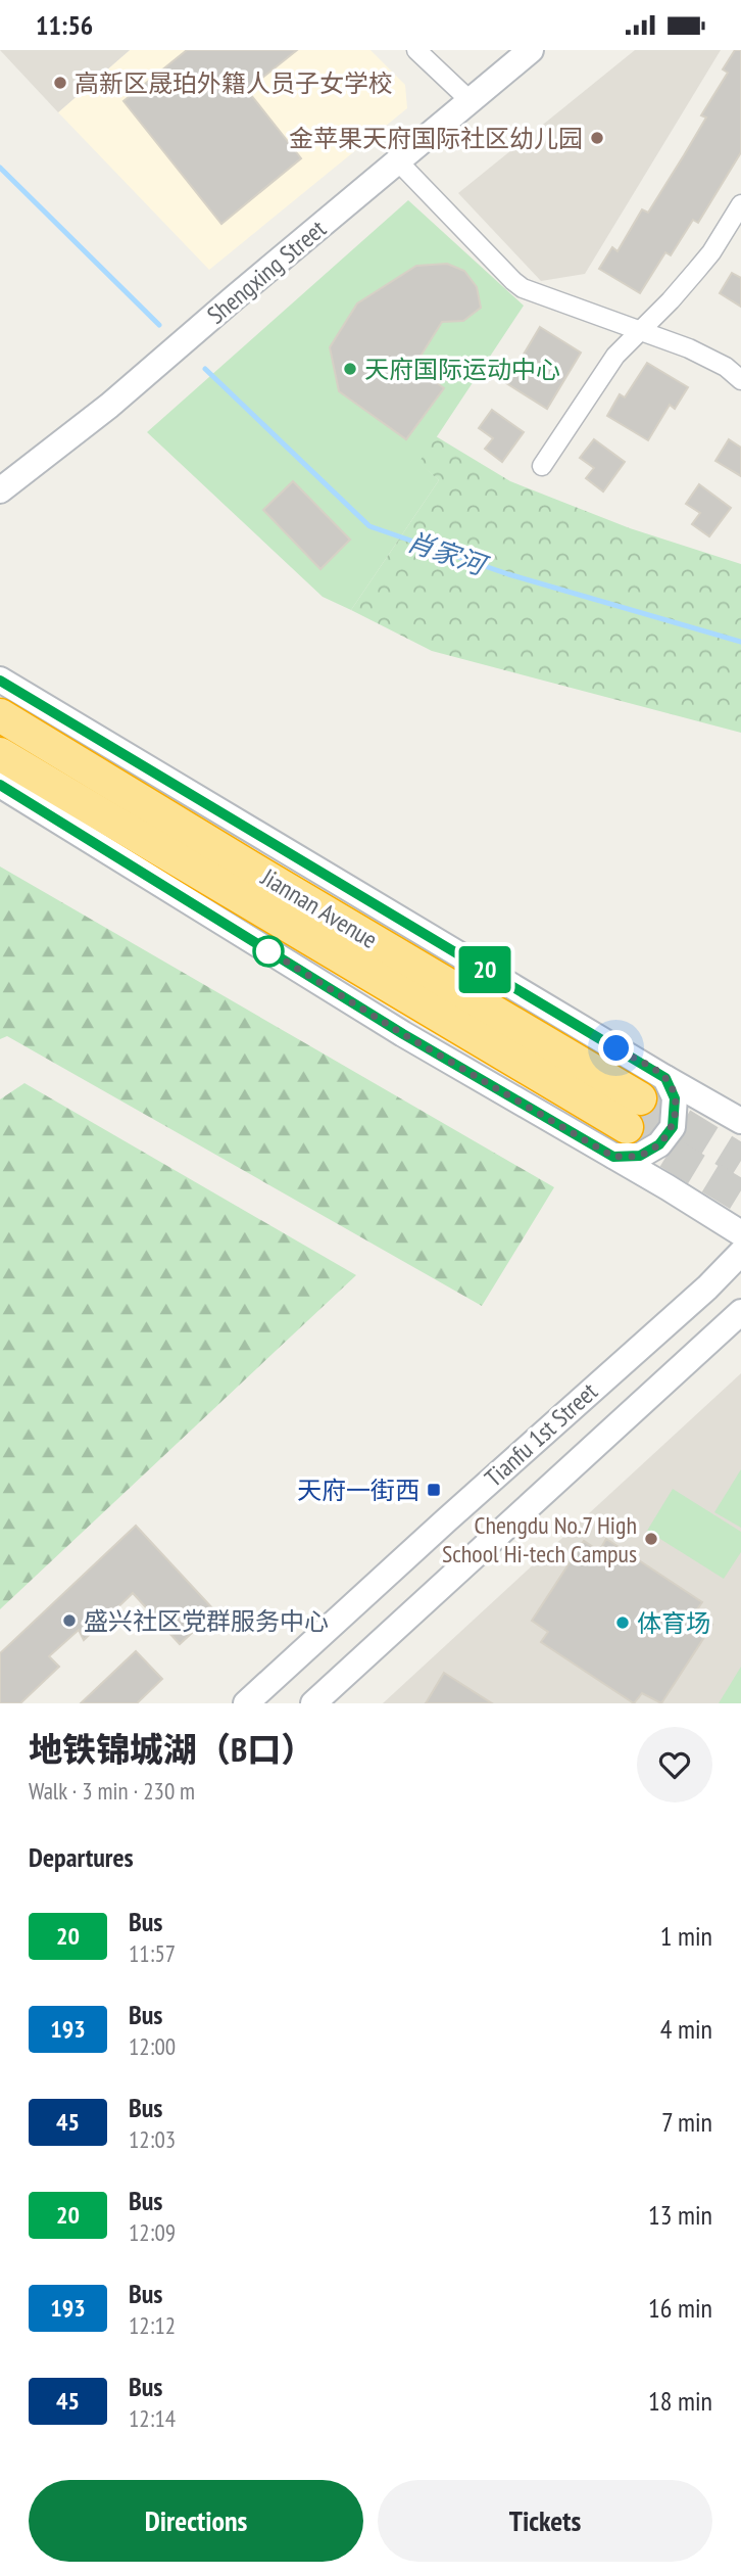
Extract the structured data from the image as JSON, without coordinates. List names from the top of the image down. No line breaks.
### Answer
{"streets":{"highway":["Jiannan Avenue"],"main road":["Shengxing Street","Tianfu 1st Street"]},"water":["肖家河"],"places":{"other":["高新区晟珀外籍人员子女学校","金苹果天府国际社区幼儿园","天府国际运动中心","Chengdu No.7 High School Hi-tech Campus","盛兴社区党群服务中心","体育场"],"transit":["天府一街西"]},"lines":["bus line 20"],"page":{"status":"11:56","on_map":"20","heading":[["地铁锦城湖（B口）","Walk · 3 min · 230 m"],"Departures"],"list":[{"mark":"20","name":"Bus","note":"11:57","value":"1 min"},{"mark":"193","name":"Bus","note":"12:00","value":"4 min"},{"mark":"45","name":"Bus","note":"12:03","value":"7 min"},{"mark":"20","name":"Bus","note":"12:09","value":"13 min"},{"mark":"193","name":"Bus","note":"12:12","value":"16 min"},{"mark":"45","name":"Bus","note":"12:14","value":"18 min"}],"buttons":["Directions","Tickets"]}}
